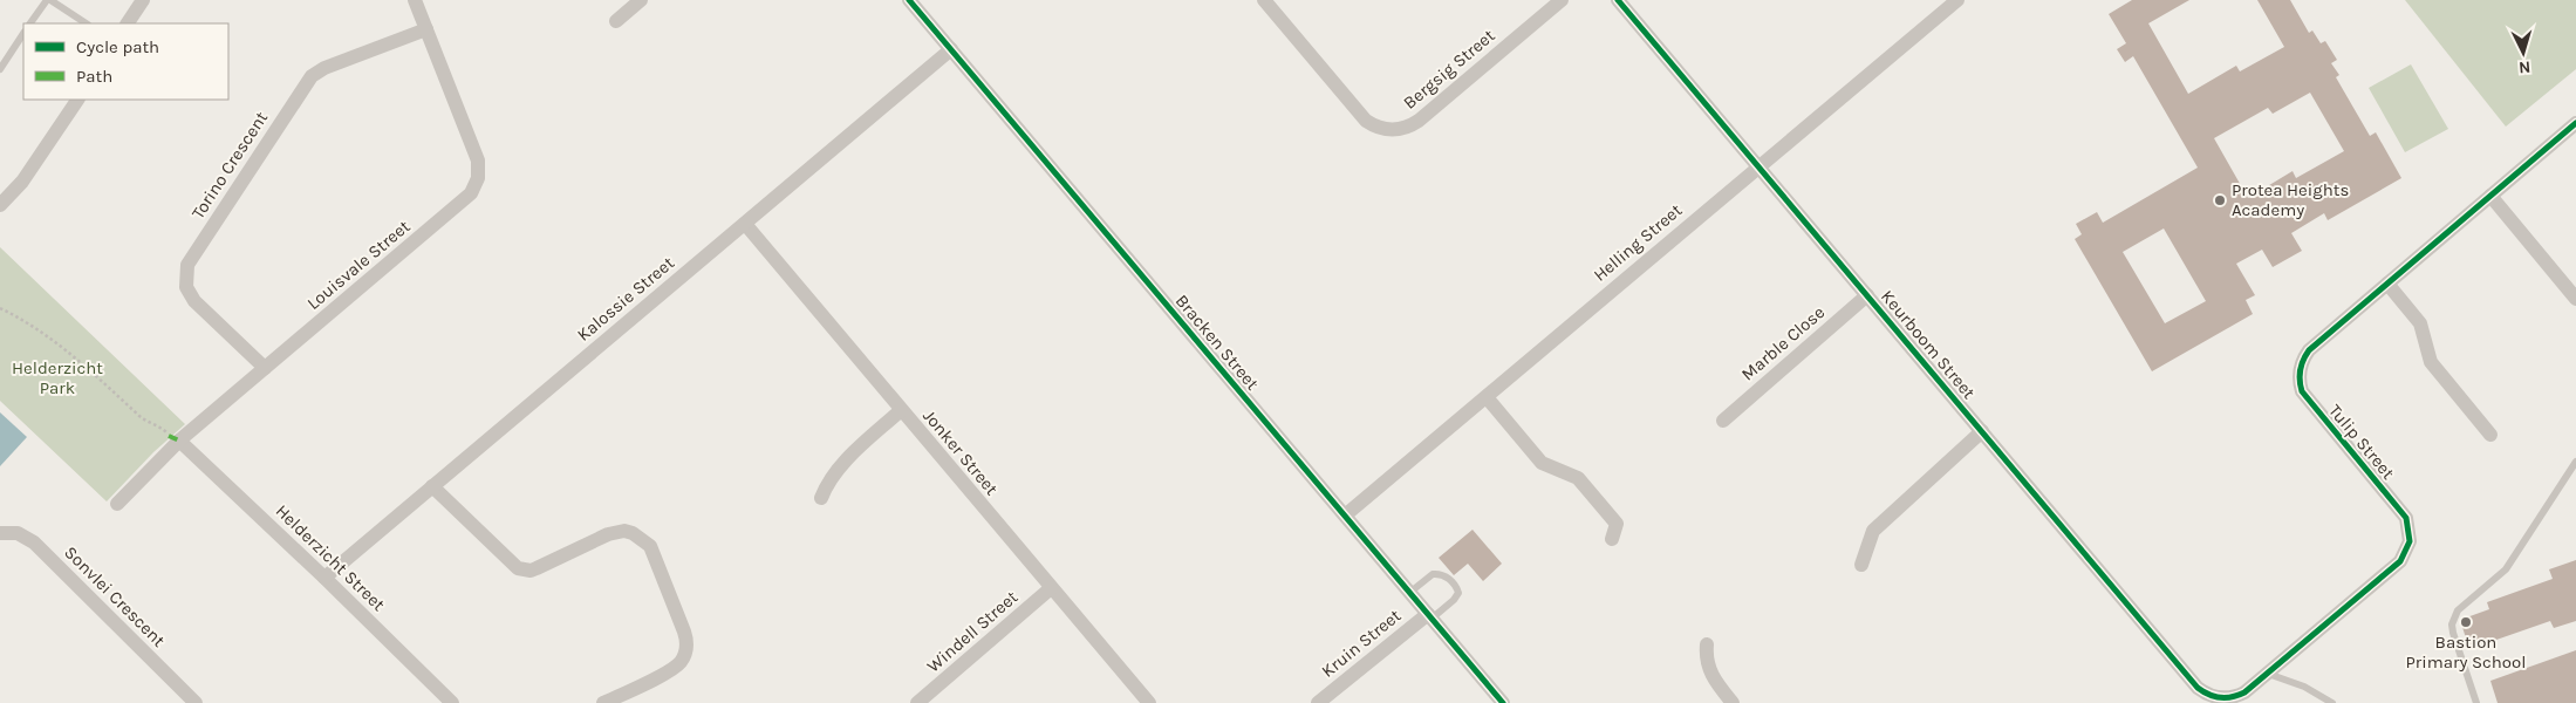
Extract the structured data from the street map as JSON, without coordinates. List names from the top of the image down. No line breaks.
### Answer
{"streets":{"street":["Bergsig Street","Torino Crescent","Helling Street","Louisvale Street","Kalossie Street","Bracken Street","Marble Close","Keurboom Street","Tulip Street","Jonker Street","Helderzicht Street","Sonvlei Crescent","Windell Street","Kruin Street"]},"crossings":[["Torino Crescent","Louisvale Street"],["Helling Street","Bracken Street"],["Helling Street","Keurboom Street"],["Louisvale Street","Helderzicht Street"],["Kalossie Street","Bracken Street"],["Kalossie Street","Jonker Street"],["Kalossie Street","Helderzicht Street"],["Bracken Street","Kruin Street"],["Marble Close","Keurboom Street"],["Keurboom Street","Tulip Street"],["Jonker Street","Windell Street"]],"parks":["Helderzicht Park"],"places":["Protea Heights Academy","Bastion Primary School"],"legend":["Cycle path","Path"],"north":"bottom"}
